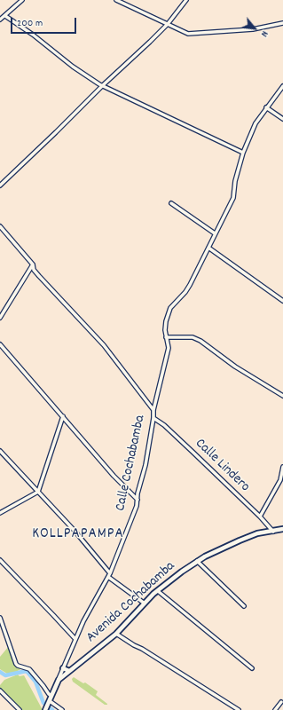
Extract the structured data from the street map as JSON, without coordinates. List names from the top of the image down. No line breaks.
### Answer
{"streets":{"main road":["Calle Cochabamba","Avenida Cochabamba"],"street":["Calle Lindero"]},"crossings":[["Calle Cochabamba","Calle Lindero"],["Calle Cochabamba","Avenida Cochabamba"],["Calle Lindero","Avenida Cochabamba"]],"districts":["KOLLPAPAMPA"],"scale_bar":"200 m","north":"bottom right"}
